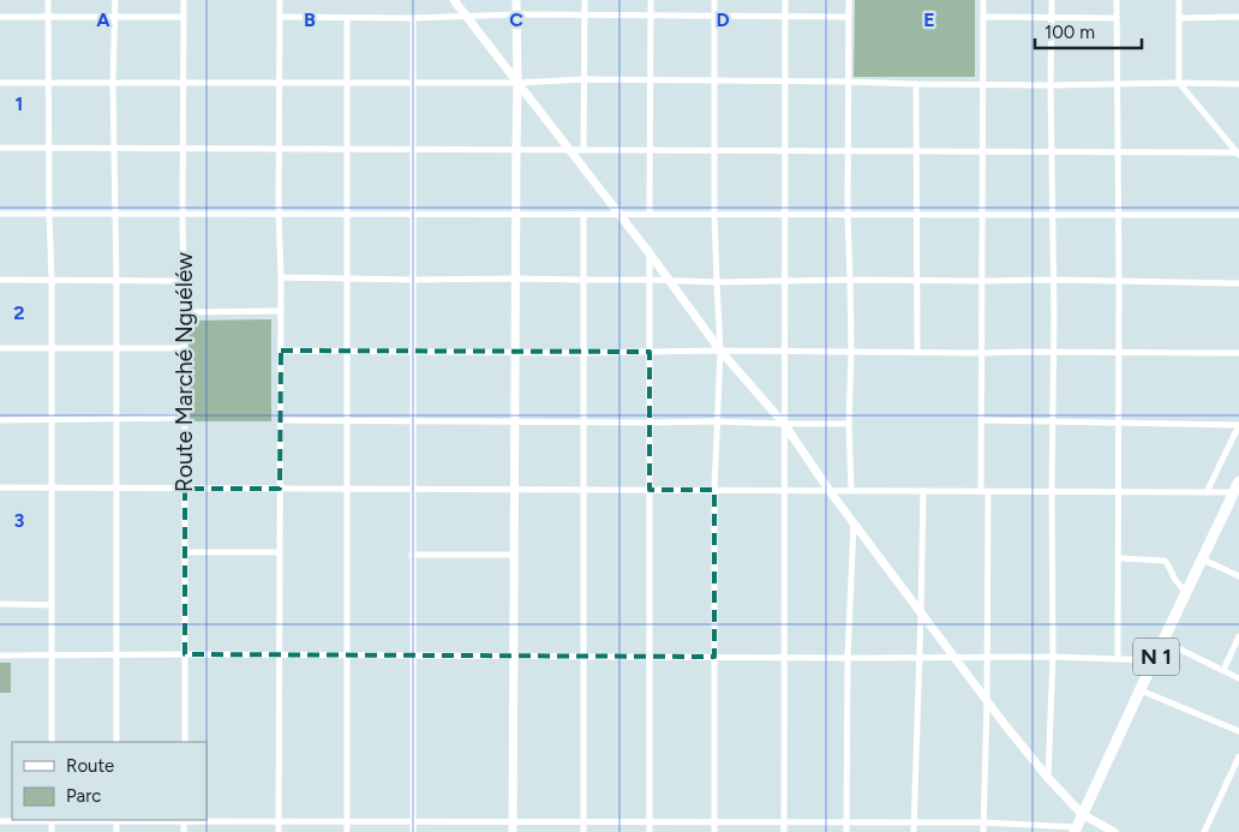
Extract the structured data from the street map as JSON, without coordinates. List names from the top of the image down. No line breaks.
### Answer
{"streets":{"highway":["N 1"],"street":["Route Marché Nguéléw"]},"legend":["Route","Parc"],"scale_bar":"100 m","grid":{"columns":["A","B","C","D","E"],"rows":["1","2","3"]}}
